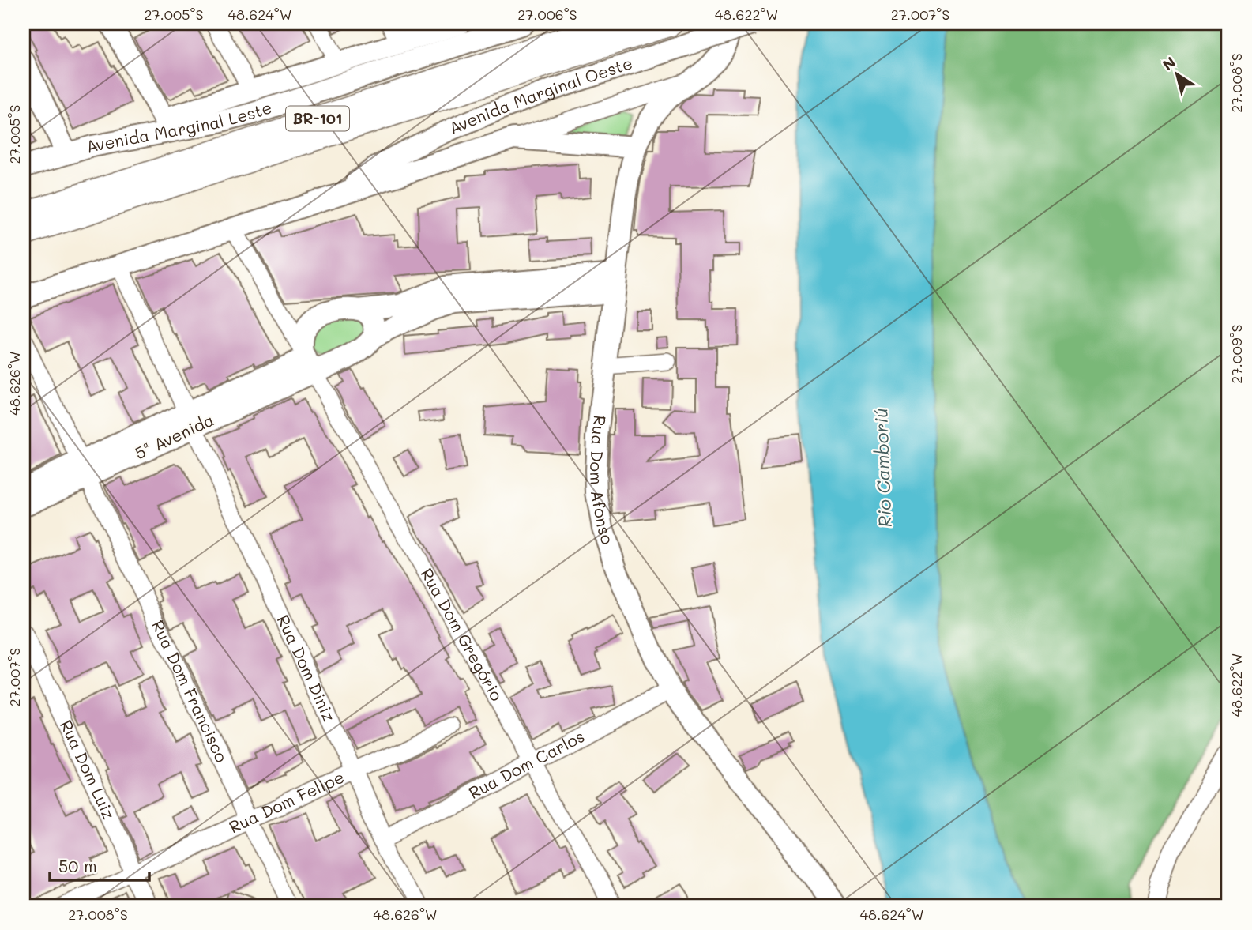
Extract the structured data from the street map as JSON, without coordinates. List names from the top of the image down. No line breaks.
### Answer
{"streets":{"highway":["BR-101"],"main road":["Avenida Marginal Oeste","Avenida Marginal Leste","5ª Avenida","Rua Dom Afonso"],"street":["Rua Dom Gregório","Rua Dom Diniz","Rua Dom Francisco","Rua Dom Carlos","Rua Dom Luiz","Rua Dom Felipe"]},"crossings":[["Avenida Marginal Oeste","Rua Dom Afonso"],["Avenida Marginal Oeste","Rua Dom Gregório"],["Avenida Marginal Oeste","Rua Dom Diniz"],["5ª Avenida","Rua Dom Gregório"],["5ª Avenida","Rua Dom Diniz"],["5ª Avenida","Rua Dom Francisco"],["Rua Dom Afonso","Rua Dom Carlos"],["Rua Dom Gregório","Rua Dom Carlos"],["Rua Dom Diniz","Rua Dom Carlos"],["Rua Dom Diniz","Rua Dom Felipe"],["Rua Dom Francisco","Rua Dom Felipe"],["Rua Dom Luiz","Rua Dom Felipe"]],"water":["Rio Camboriú"],"scale_bar":"50 m","north":"top left","coordinates":["27.005°S","48.624°W","27.006°S","48.622°W","27.007°S","27.008°S","27.009°S","48.626°W"]}
